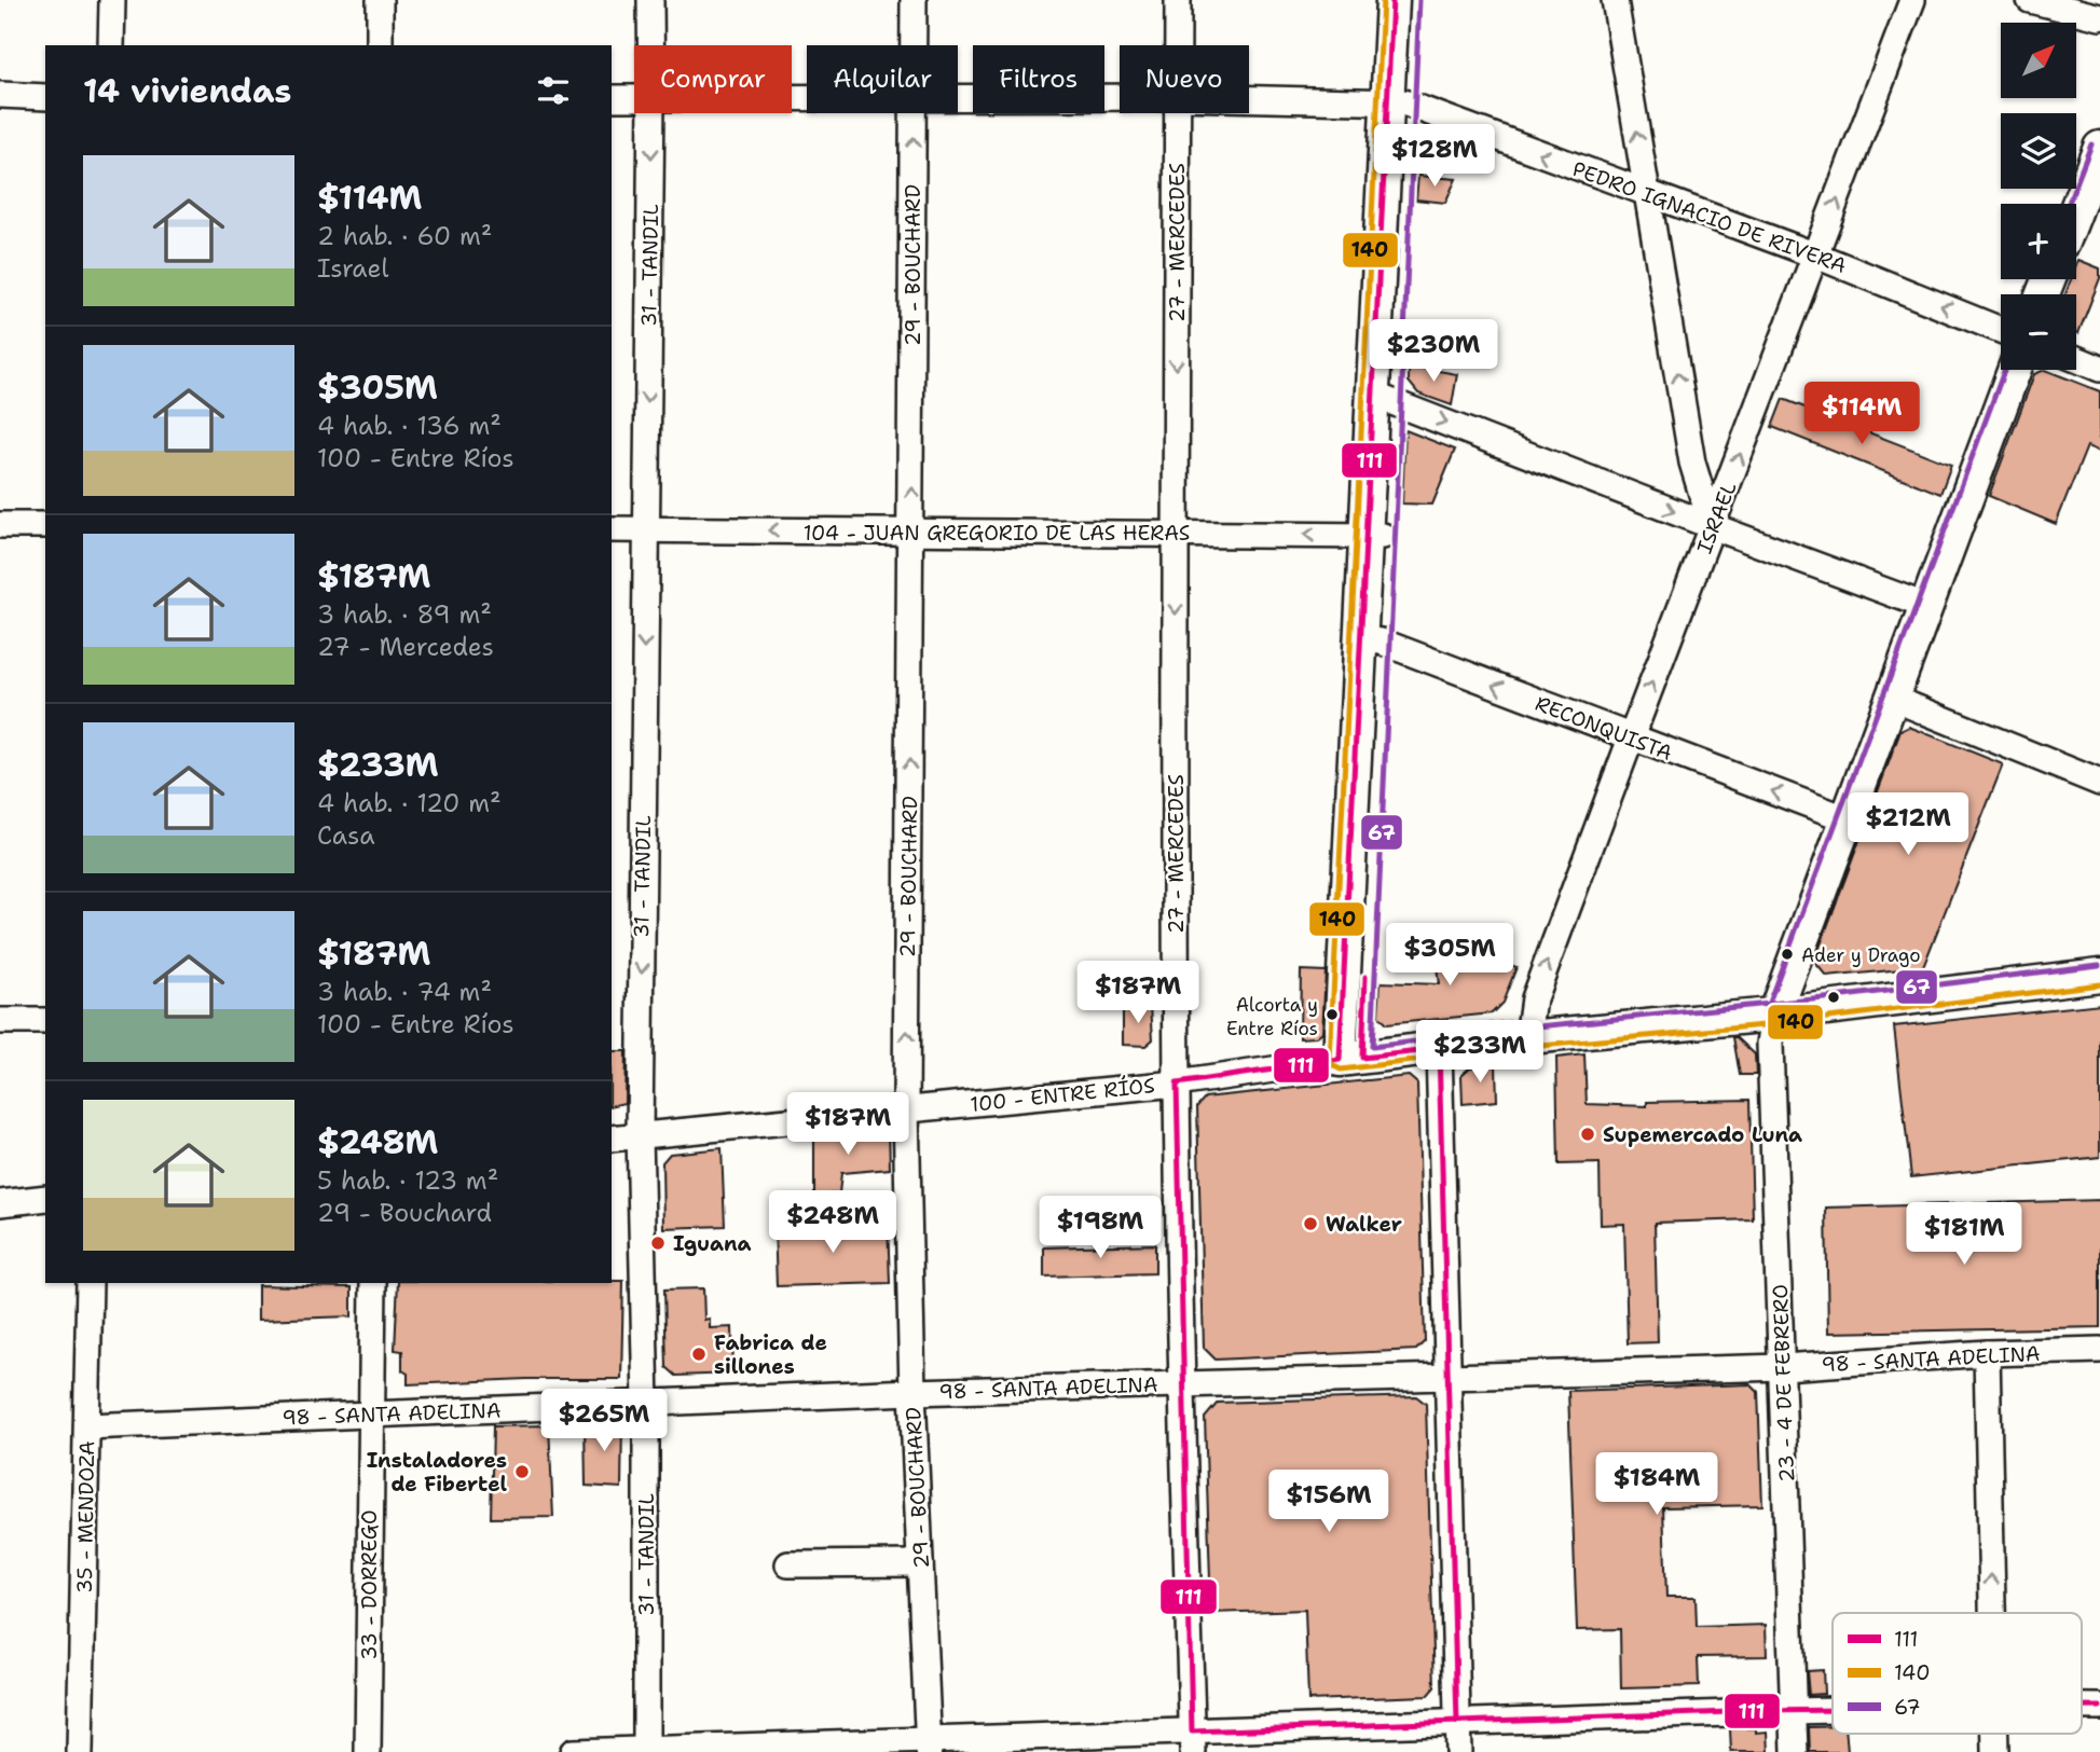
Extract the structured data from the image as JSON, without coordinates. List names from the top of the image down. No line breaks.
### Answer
{"streets":{"main road":["100 - ENTRE RÍOS"],"street":["PEDRO IGNACIO DE RIVERA","27 - MERCEDES","31 - TANDIL","29 - BOUCHARD","ISRAEL","104 - JUAN GREGORIO DE LAS HERAS","RECONQUISTA","98 - SANTA ADELINA","23 - 4 DE FEBRERO","35 - MENDOZA","33 - DORREGO"]},"crossings":[["PEDRO IGNACIO DE RIVERA","ISRAEL"],["27 - MERCEDES","104 - JUAN GREGORIO DE LAS HERAS"],["27 - MERCEDES","100 - ENTRE RÍOS"],["27 - MERCEDES","98 - SANTA ADELINA"],["31 - TANDIL","104 - JUAN GREGORIO DE LAS HERAS"],["31 - TANDIL","100 - ENTRE RÍOS"],["31 - TANDIL","98 - SANTA ADELINA"],["29 - BOUCHARD","104 - JUAN GREGORIO DE LAS HERAS"],["29 - BOUCHARD","100 - ENTRE RÍOS"],["29 - BOUCHARD","98 - SANTA ADELINA"],["ISRAEL","RECONQUISTA"],["ISRAEL","100 - ENTRE RÍOS"],["100 - ENTRE RÍOS","23 - 4 DE FEBRERO"],["98 - SANTA ADELINA","23 - 4 DE FEBRERO"],["98 - SANTA ADELINA","35 - MENDOZA"],["98 - SANTA ADELINA","33 - DORREGO"]],"one_way":["PEDRO IGNACIO DE RIVERA","27 - MERCEDES","31 - TANDIL","29 - BOUCHARD","ISRAEL","104 - JUAN GREGORIO DE LAS HERAS","RECONQUISTA"],"places":["Ader y Drago","Alcorta y Entre Ríos","Supemercado Luna","Walker","Iguana","Fabrica de sillones","Instaladores de Fibertel"],"lines":["transit line 111","transit line 140","transit line 67"],"legend":["111","140","67"],"north":"top right","page":{"map_buttons":["+","−"],"chip":["Comprar","Alquilar","Filtros","Nuevo"],"heading":"14 viviendas","price":["$128M","$230M","$114M","$212M","$305M","$187M","$233M","$187M","$248M","$198M","$181M","$265M","$184M","$156M"],"list":[{"name":"$114M","note":"2 hab. · 60 m² · Israel"},{"name":"$305M","note":"4 hab. · 136 m² · 100 - Entre Ríos"},{"name":"$187M","note":"3 hab. · 89 m² · 27 - Mercedes"},{"name":"$233M","note":"4 hab. · 120 m² · Casa"},{"name":"$187M","note":"3 hab. · 74 m² · 100 - Entre Ríos"},{"name":"$248M","note":"5 hab. · 123 m² · 29 - Bouchard"}]}}
